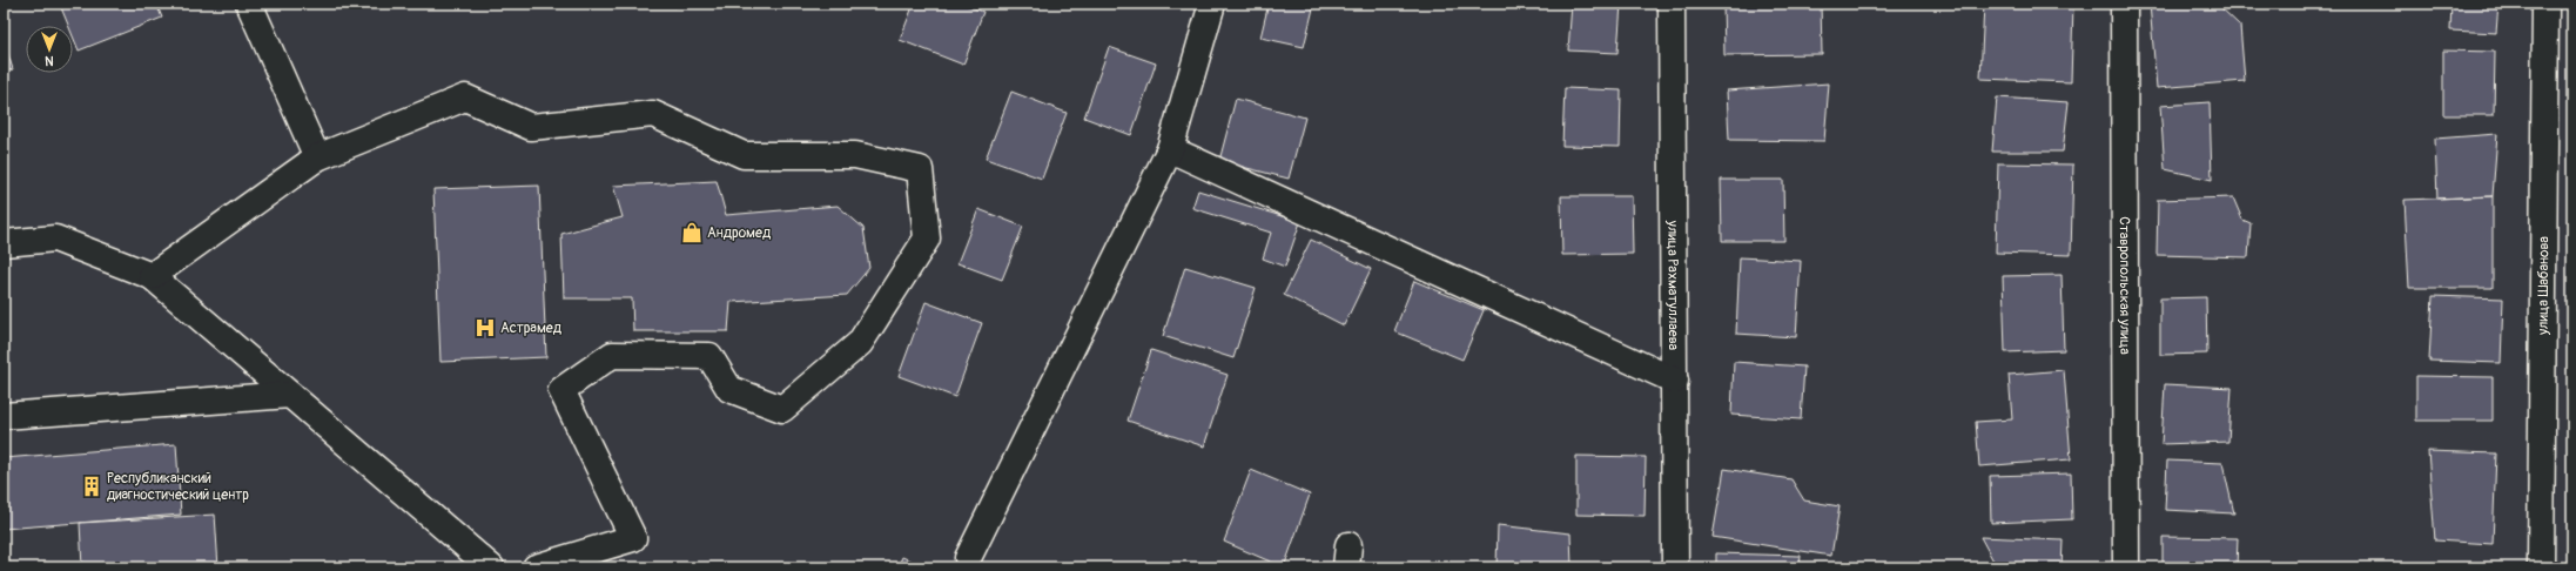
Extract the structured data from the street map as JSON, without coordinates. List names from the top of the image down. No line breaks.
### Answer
{"streets":{"street":["улица Рахматуллаева","Ставропольская улица","улица Шабанова"]},"places":{"shop":["Андромед"],"hospital":["Астрамед"],"building":["Республиканский диагностический центр"]},"north":"bottom"}
